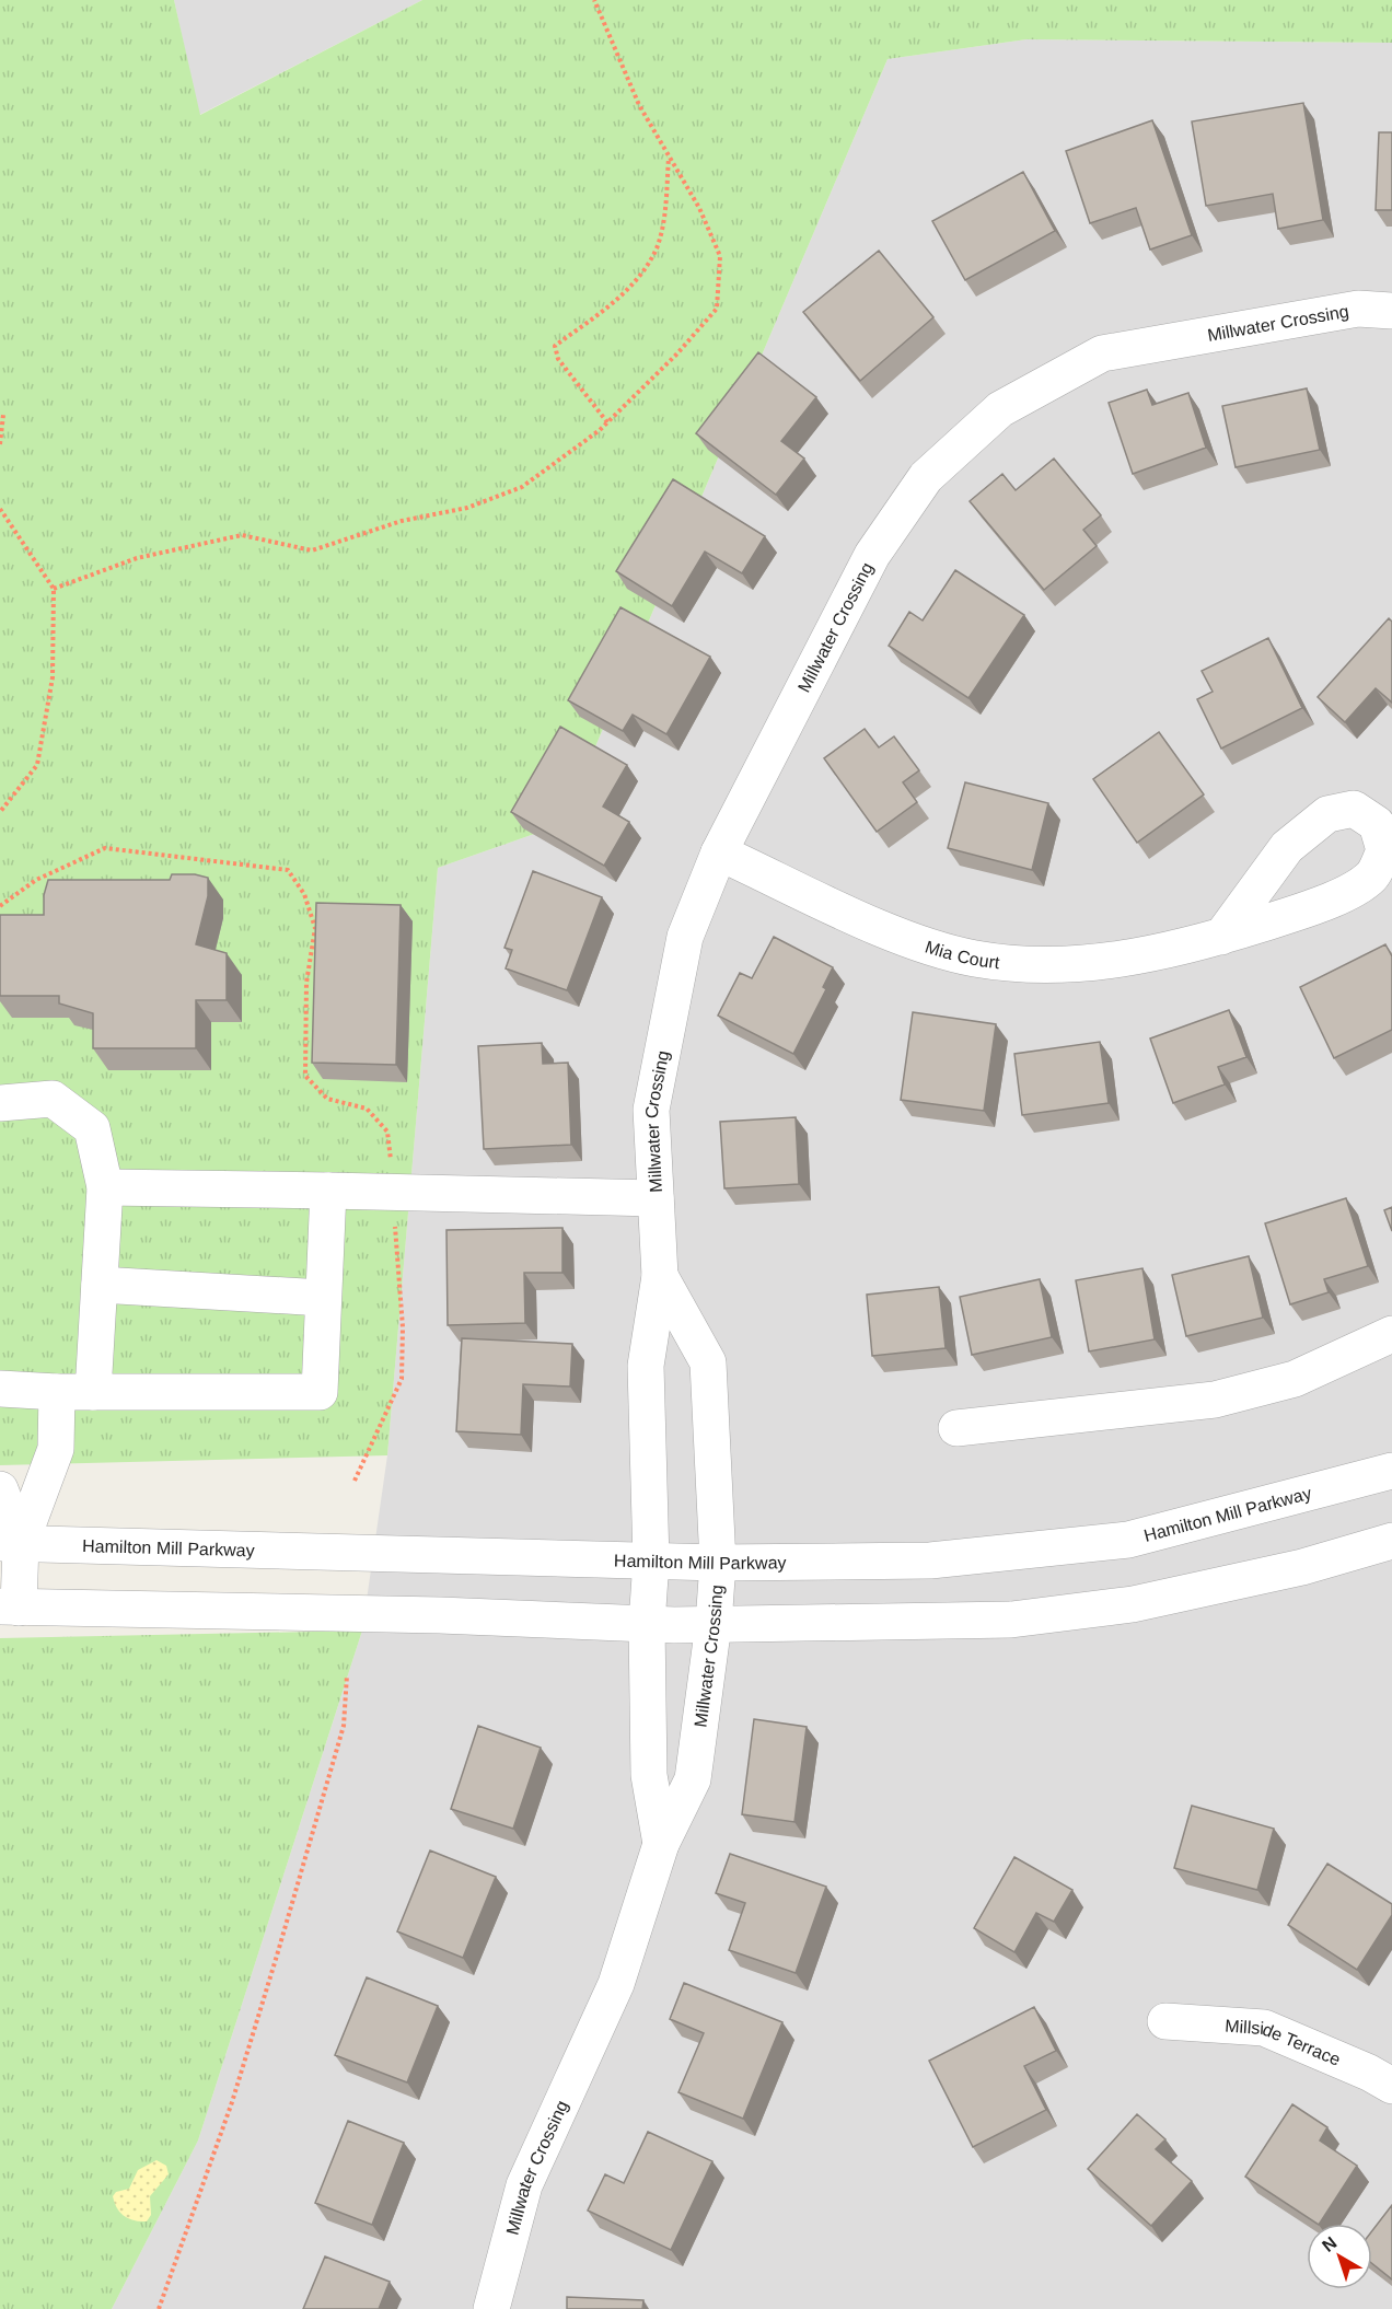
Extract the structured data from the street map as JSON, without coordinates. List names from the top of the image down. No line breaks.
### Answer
{"streets":{"street":["Millwater Crossing","Mia Court","Hamilton Mill Parkway","Millside Terrace"]},"crossings":[["Millwater Crossing","Mia Court"],["Millwater Crossing","Hamilton Mill Parkway"]],"north":"top left"}
